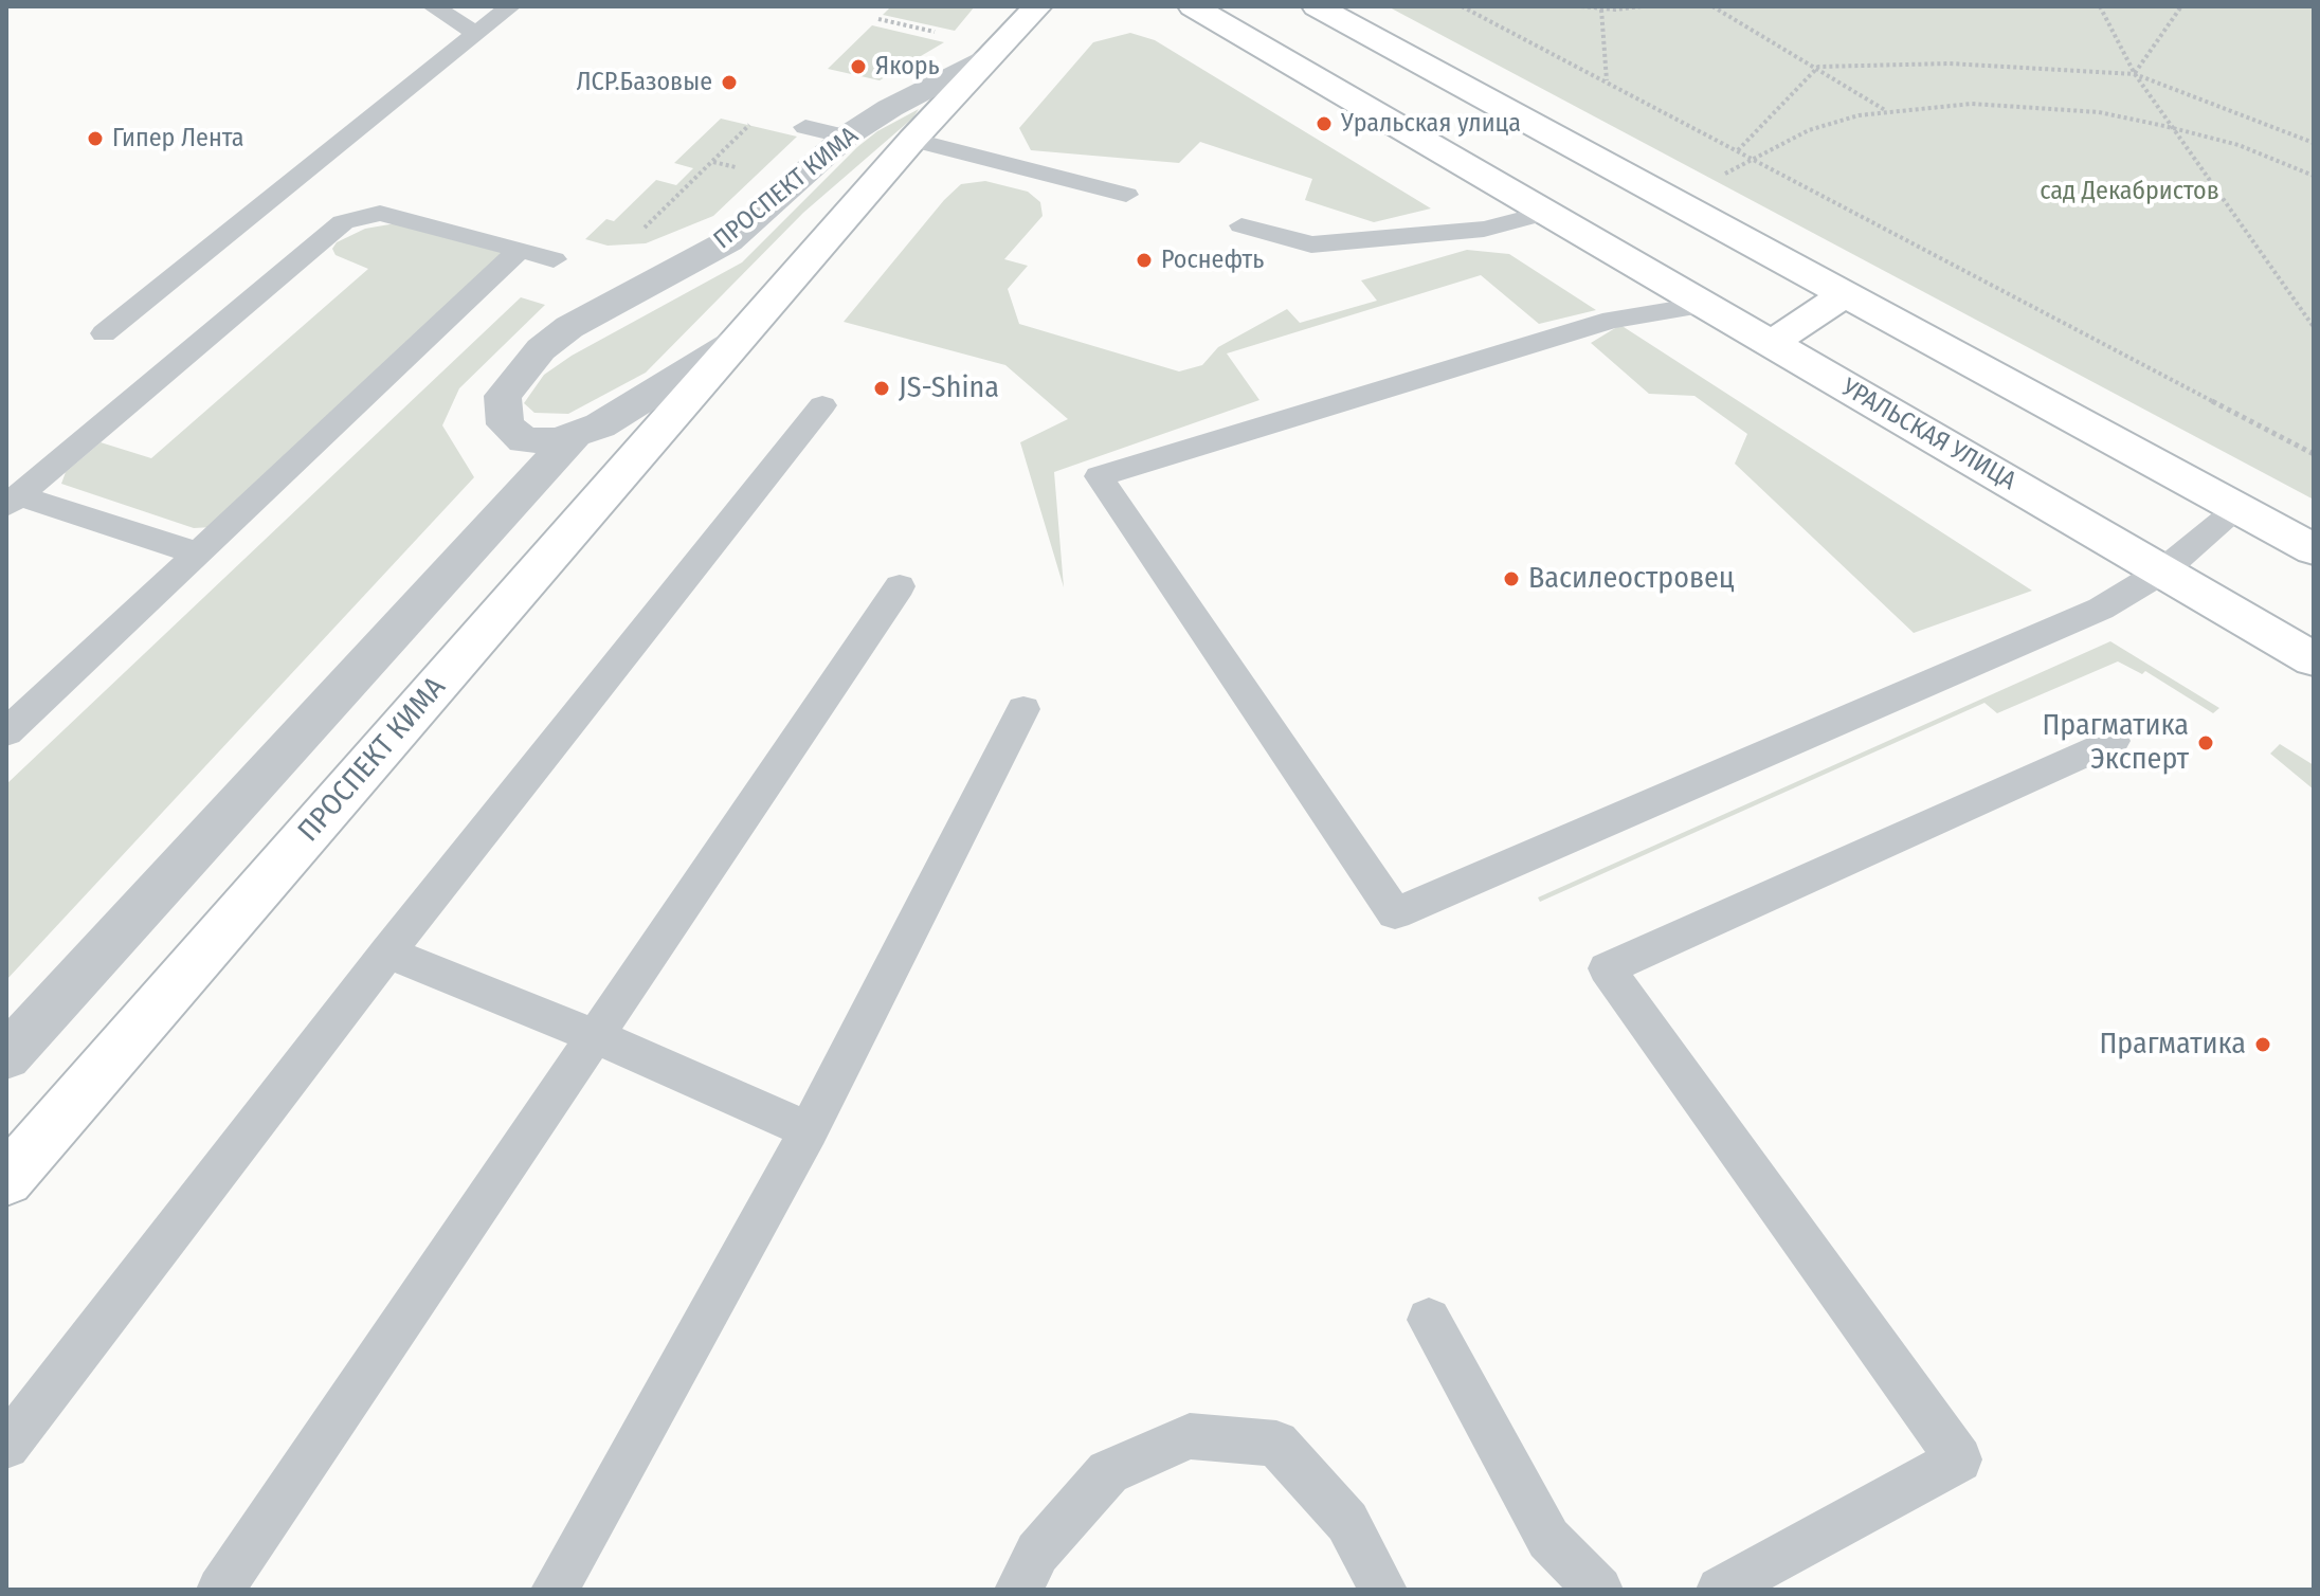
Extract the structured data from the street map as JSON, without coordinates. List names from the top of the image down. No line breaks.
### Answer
{"streets":{"main road":["ПРОСПЕКТ КИМА","УРАЛЬСКАЯ УЛИЦА"]},"parks":["сад Декабристов"],"places":["Якорь","ЛСР.Базовые","Уральская улица","Гипер Лента","Роснефть","JS-Shina","Василеостровец","Прагматика Эксперт","Прагматика"]}
